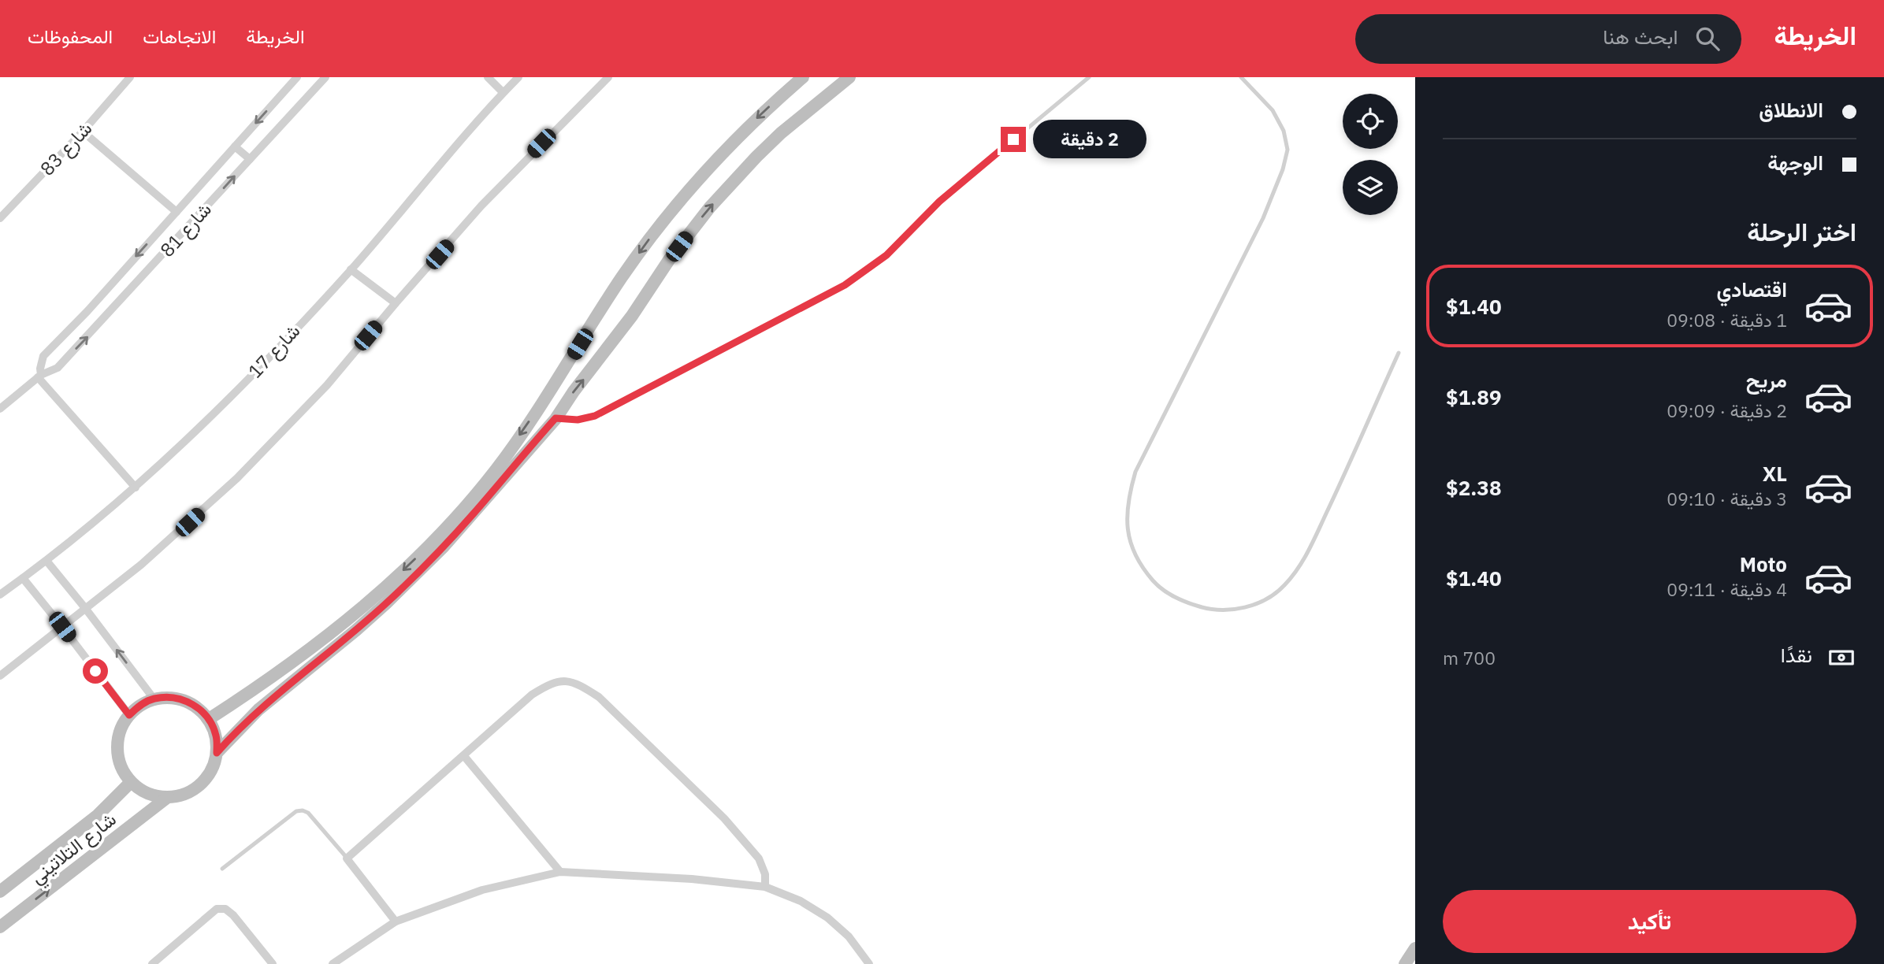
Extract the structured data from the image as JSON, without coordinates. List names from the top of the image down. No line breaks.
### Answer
{"streets":{"main road":["شارع التلاتيني"],"street":["شارع 83","شارع 81","شارع 17"]},"page":{"header":"الخريطة","search":"ابحث هنا","nav":["الخريطة","الاتجاهات","المحفوظات"],"banner":["الانطلاق","الوجهة"],"bubble":"2 دقيقة","heading":"اختر الرحلة","list":[{"name":"اقتصادي","note":"1 دقيقة · 09:08","value":"$1.40"},{"name":"مريح","note":"2 دقيقة · 09:09","value":"$1.89"},{"name":"XL","note":"3 دقيقة · 09:10","value":"$2.38"},{"name":"Moto","note":"4 دقيقة · 09:11","value":"$1.40"}],"pay":["نقدًا","700 m"],"buttons":"تأكيد"}}
